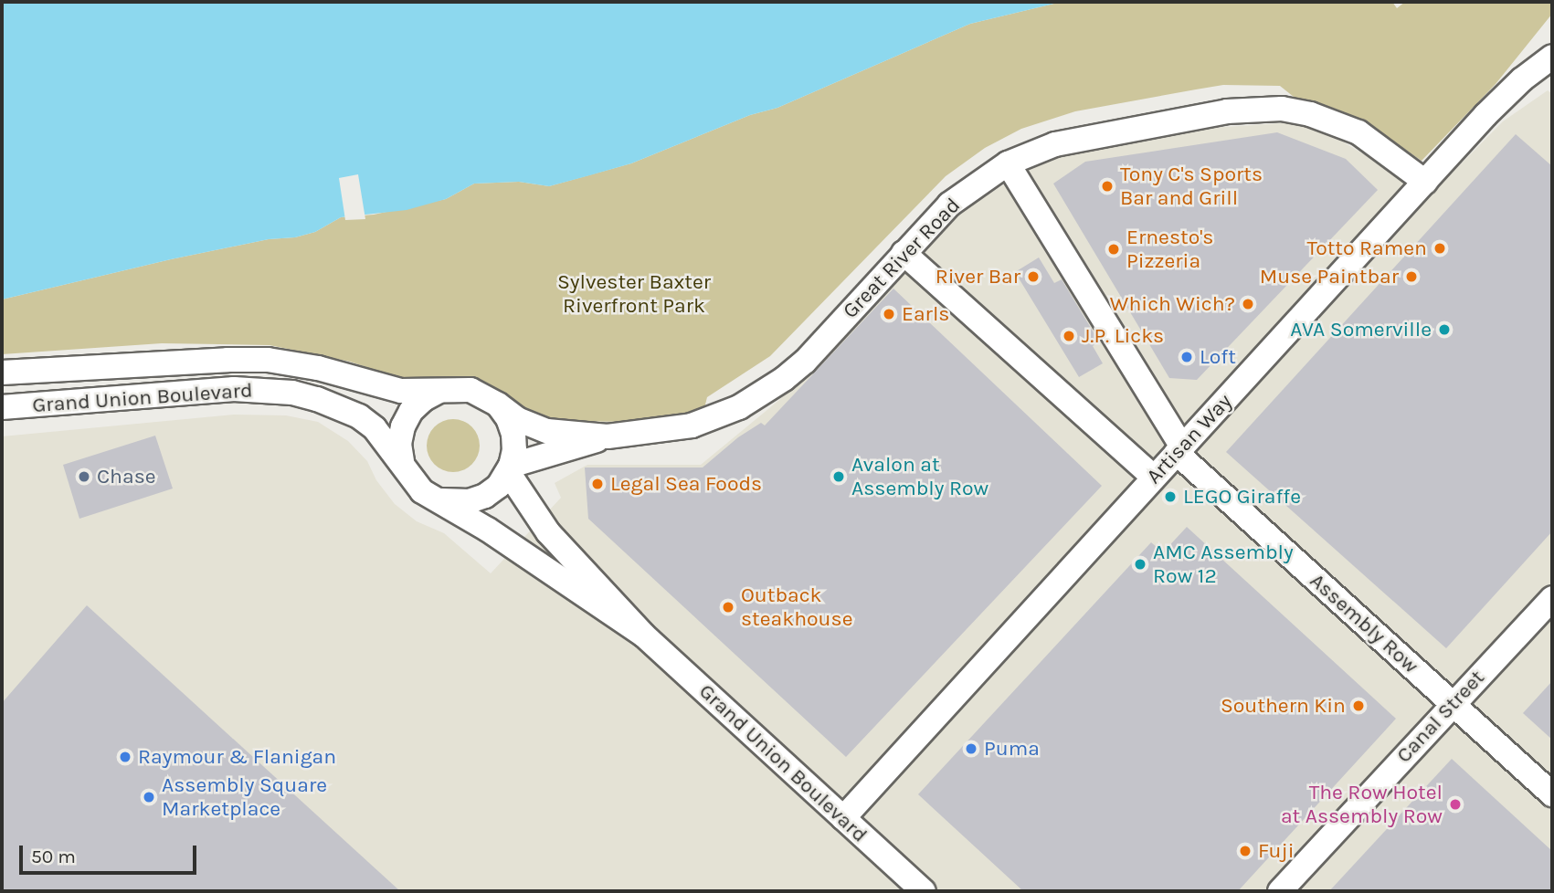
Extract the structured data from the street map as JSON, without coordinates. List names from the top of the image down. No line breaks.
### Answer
{"streets":{"street":["Great River Road","Grand Union Boulevard","Artisan Way","Assembly Row","Canal Street"]},"crossings":[["Great River Road","Grand Union Boulevard"],["Great River Road","Artisan Way"],["Great River Road","Assembly Row"],["Grand Union Boulevard","Artisan Way"],["Artisan Way","Assembly Row"],["Assembly Row","Canal Street"]],"parks":["Sylvester Baxter Riverfront Park"],"places":["Tony C's Sports Bar and Grill","Totto Ramen","Ernesto's Pizzeria","River Bar","Muse Paintbar","Which Wich?","Earls","AVA Somerville","J.P. Licks","Loft","Chase","Avalon at Assembly Row","Legal Sea Foods","LEGO Giraffe","AMC Assembly Row 12","Outback steakhouse","Southern Kin","Puma","Raymour & Flanigan","Assembly Square Marketplace","The Row Hotel at Assembly Row","Fuji"],"scale_bar":"50 m"}
